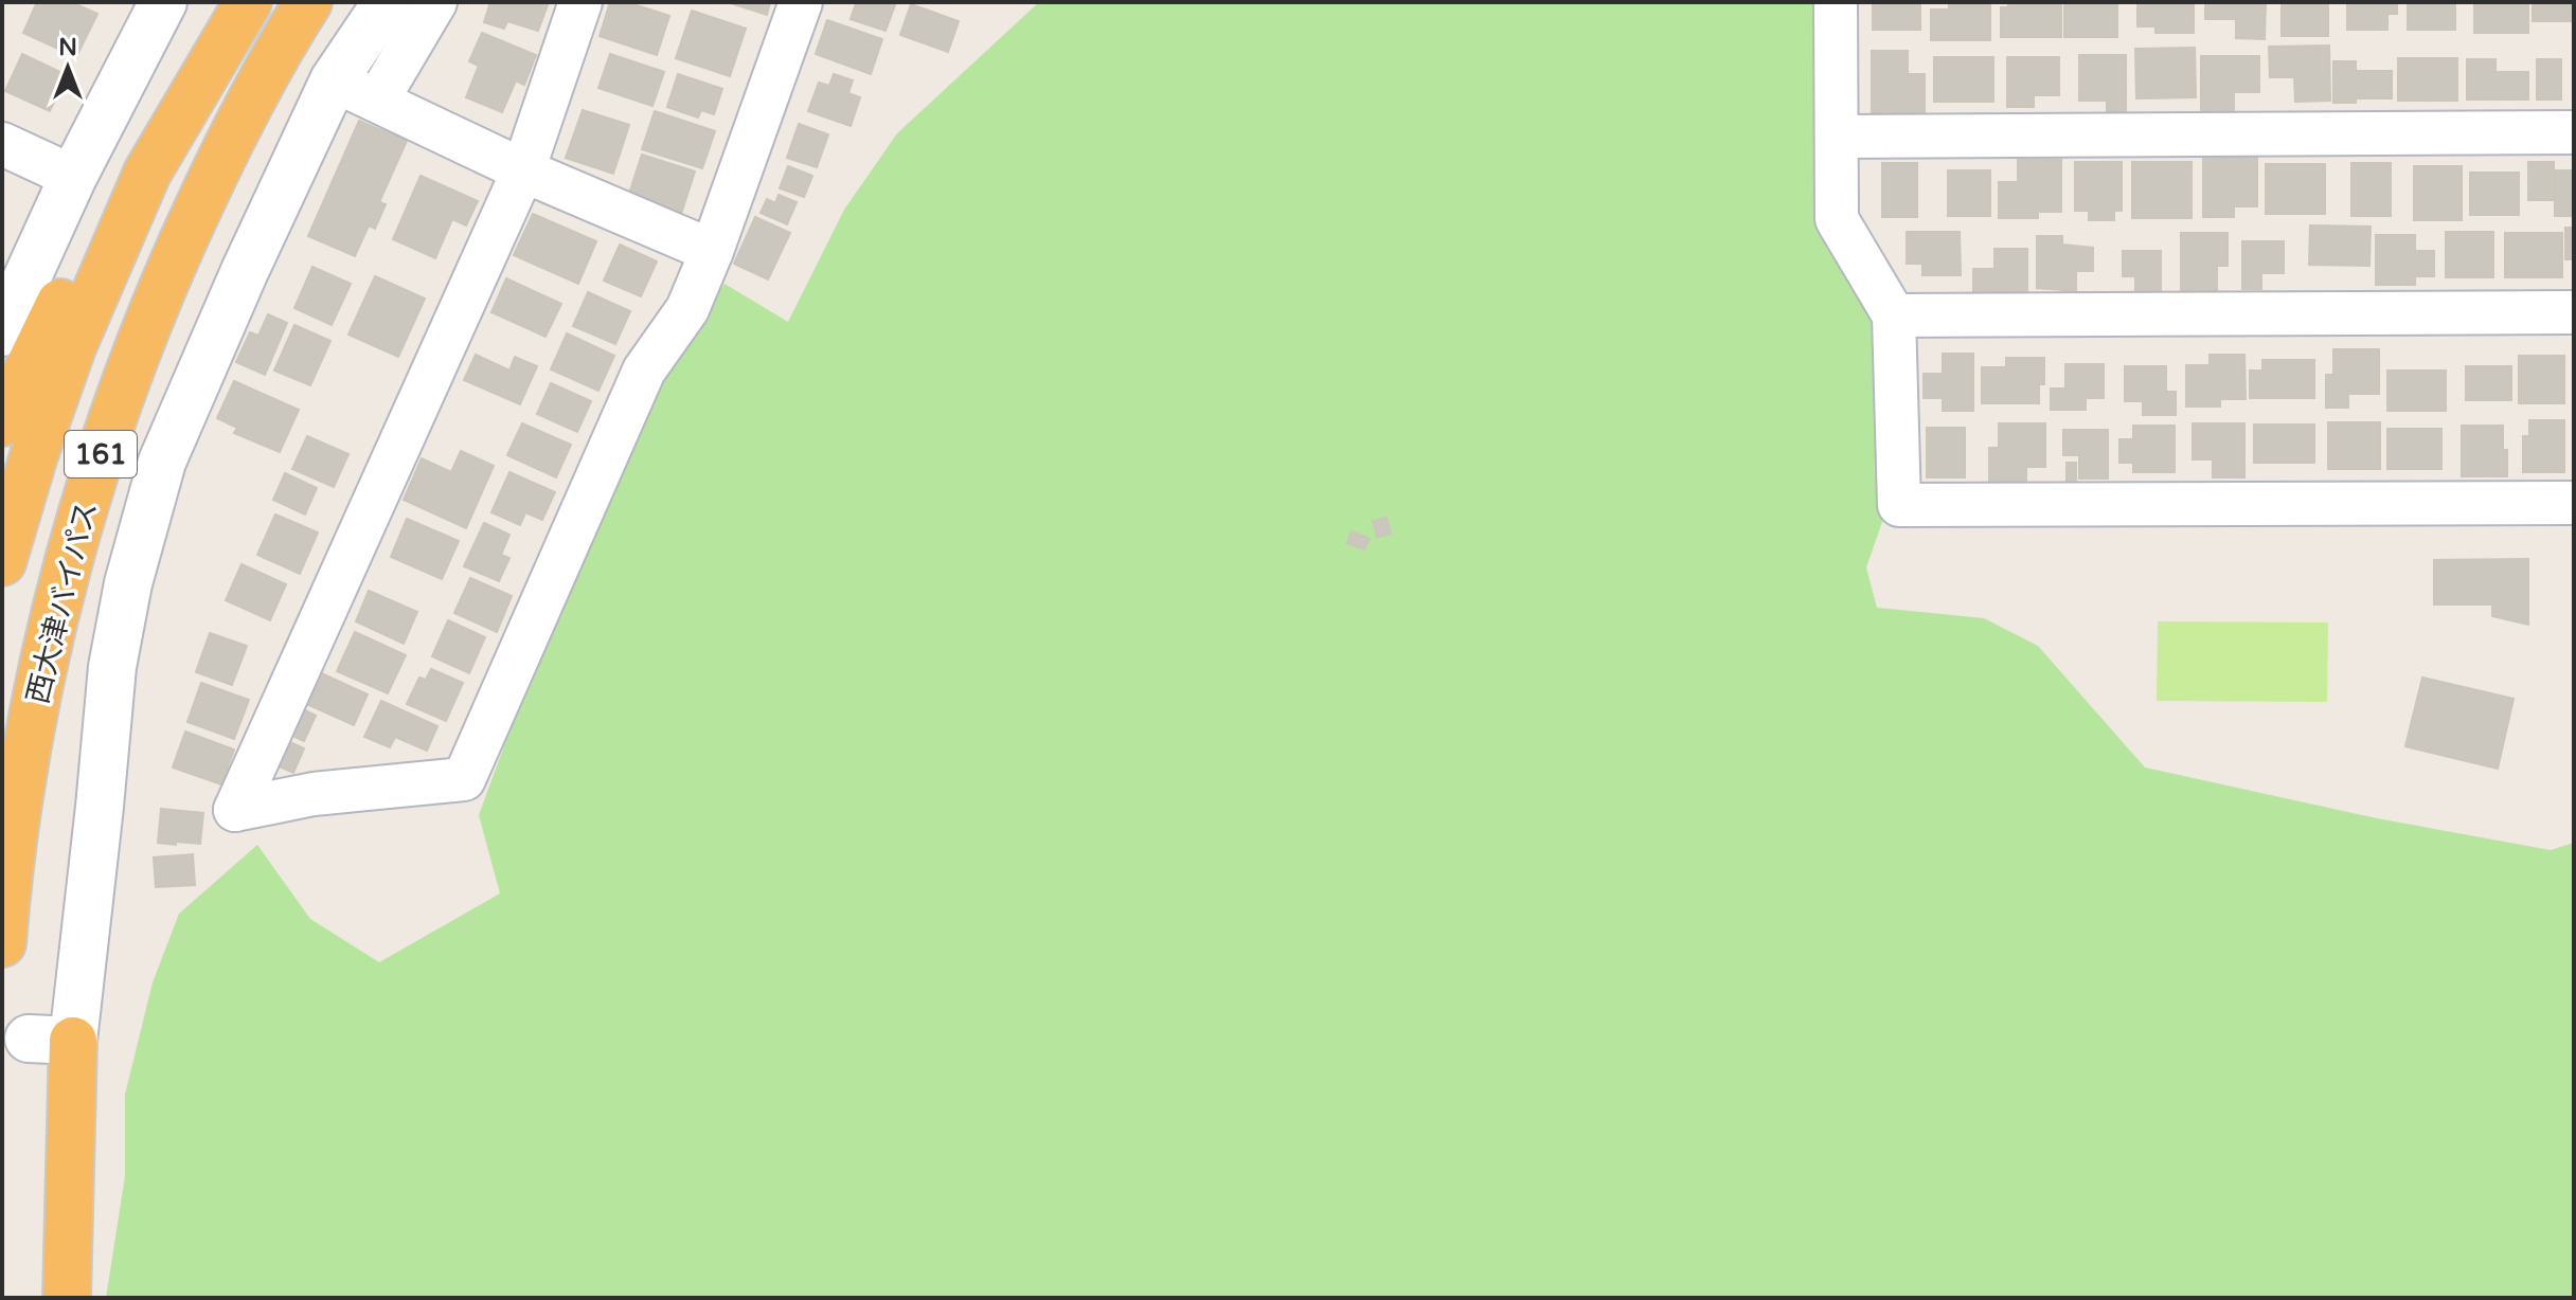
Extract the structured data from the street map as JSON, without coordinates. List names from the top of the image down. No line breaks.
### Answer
{"streets":{"highway":["161","西大津バイパス"]},"north":"top"}
